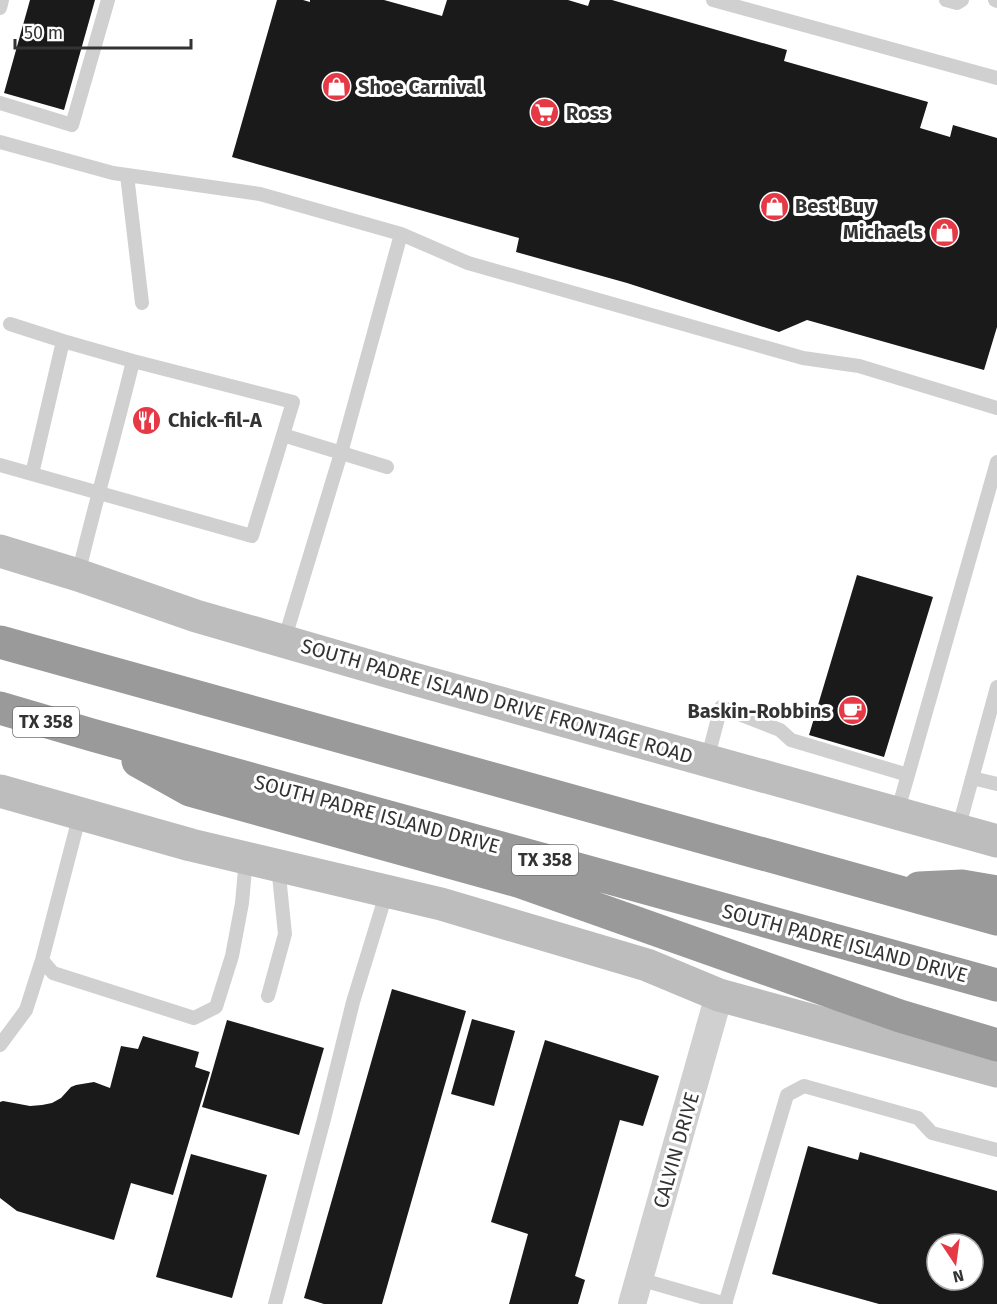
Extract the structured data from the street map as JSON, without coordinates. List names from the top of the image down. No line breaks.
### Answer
{"streets":{"highway":["TX 358","SOUTH PADRE ISLAND DRIVE"],"main road":["SOUTH PADRE ISLAND DRIVE FRONTAGE ROAD"],"street":["CALVIN DRIVE"]},"places":{"shop":["Shoe Carnival","Best Buy","Michaels"],"supermarket":["Ross"],"restaurant":["Chick-fil-A"],"cafe":["Baskin-Robbins"]},"scale_bar":"50 m","north":"bottom"}
